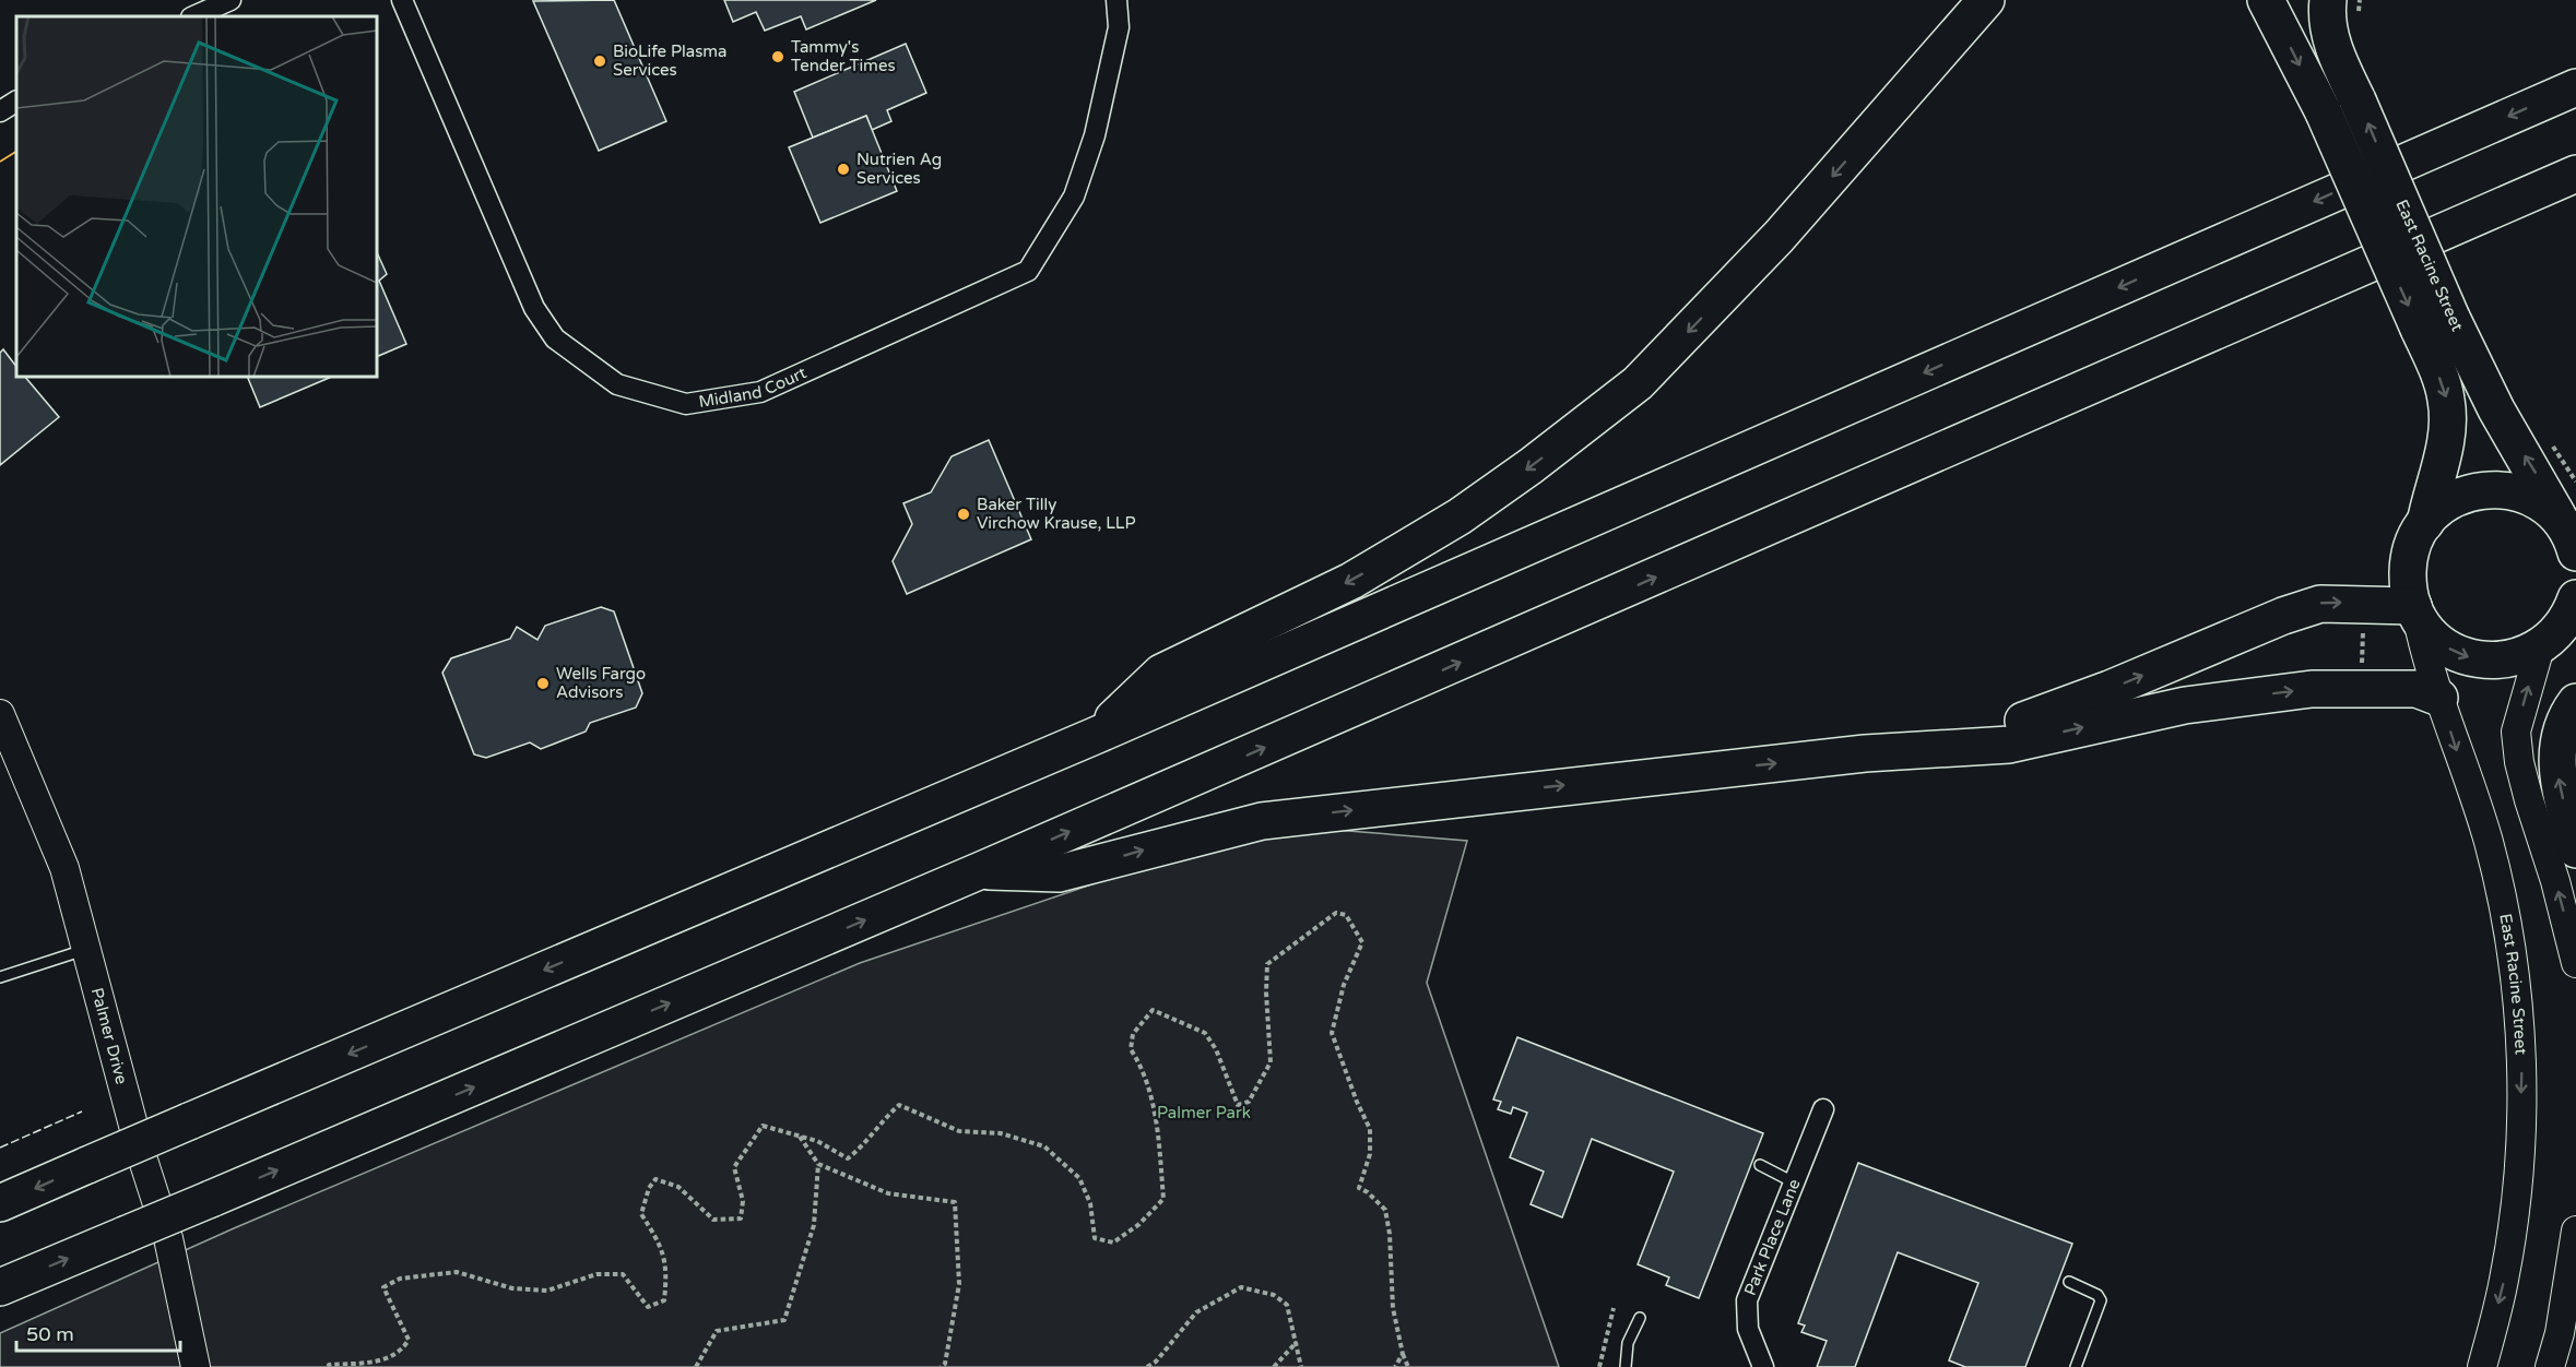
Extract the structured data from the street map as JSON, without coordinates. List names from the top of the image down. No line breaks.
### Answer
{"streets":{"highway":["East Racine Street"],"main road":["Palmer Drive"],"street":["Midland Court","Park Place Lane"]},"parks":["Palmer Park"],"places":["Tammy's Tender Times","BioLife Plasma Services","Nutrien Ag Services","Baker Tilly Virchow Krause, LLP","Wells Fargo Advisors"],"scale_bar":"50 m"}
